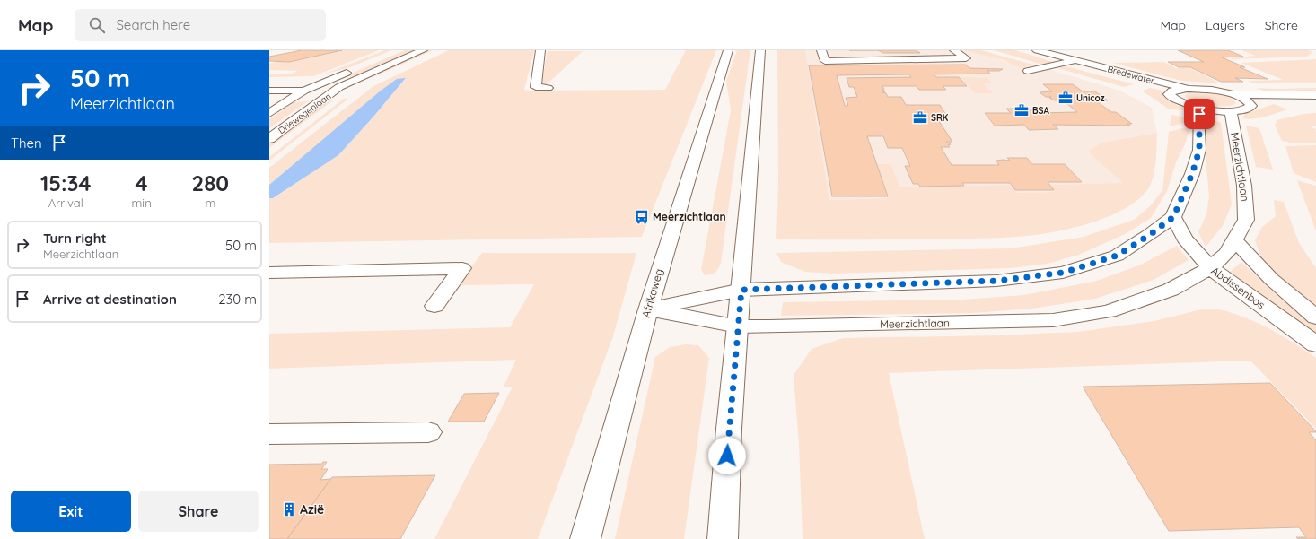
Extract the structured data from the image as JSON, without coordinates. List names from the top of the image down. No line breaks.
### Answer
{"streets":{"street":["Bredewater","Driewegenlaan","Meerzichtlaan","Abdissenbos","Afrikaweg"]},"crossings":[["Meerzichtlaan","Abdissenbos"],["Meerzichtlaan","Afrikaweg"]],"places":{"office":["Unicoz","BSA","SRK"],"bus stop":["Meerzichtlaan"],"building":["Azië"]},"page":{"header":"Map","search":"Search here","nav":["Map","Layers","Share"],"turn":["50 m","Meerzichtlaan"],"then":"Then","eta":["15:34","Arrival","4","min","280","m"],"list":[{"name":"Turn right","note":"Meerzichtlaan","value":"50 m"},{"name":"Arrive at destination","value":"230 m"}],"buttons":["Exit","Share"]}}
